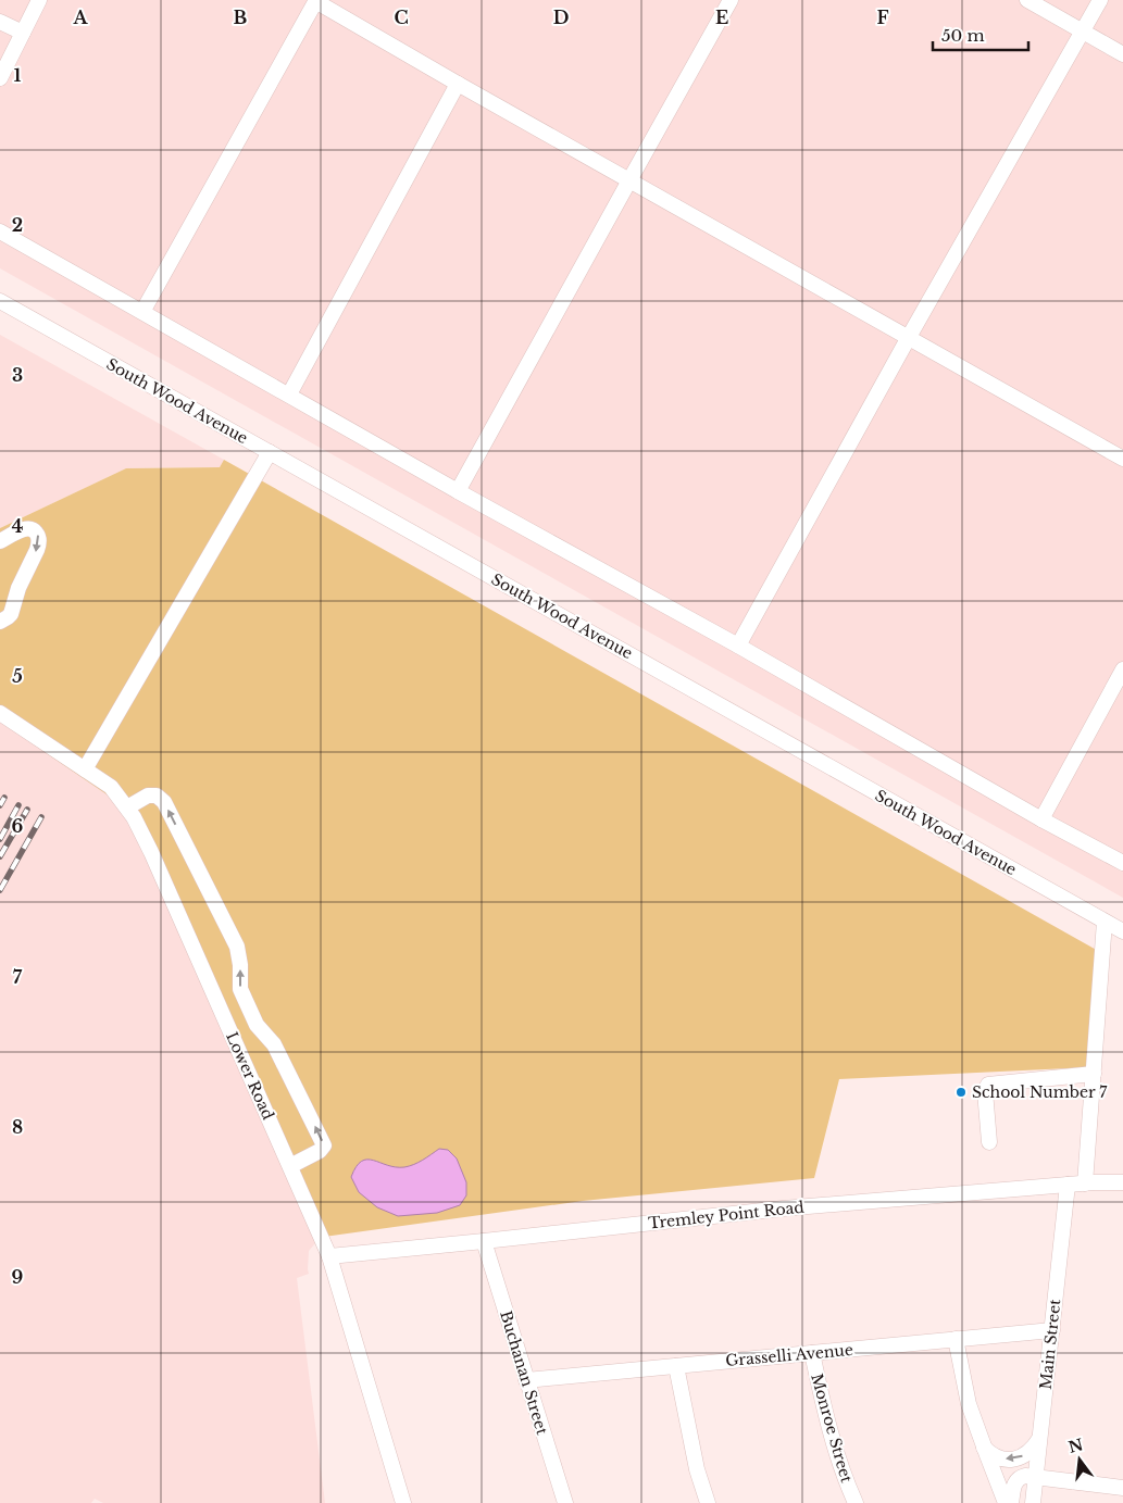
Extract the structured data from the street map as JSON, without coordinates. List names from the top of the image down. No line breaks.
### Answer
{"streets":{"street":["South Wood Avenue","Lower Road","Tremley Point Road","Main Street","Grasselli Avenue","Buchanan Street","Monroe Street"]},"crossings":[["Lower Road","Tremley Point Road"],["Tremley Point Road","Main Street"],["Tremley Point Road","Buchanan Street"],["Main Street","Grasselli Avenue"],["Grasselli Avenue","Buchanan Street"],["Grasselli Avenue","Monroe Street"]],"places":["School Number 7"],"scale_bar":"50 m","north":"top","grid":{"columns":["A","B","C","D","E","F"],"rows":["1","2","3","4","5","6","7","8","9"]}}
